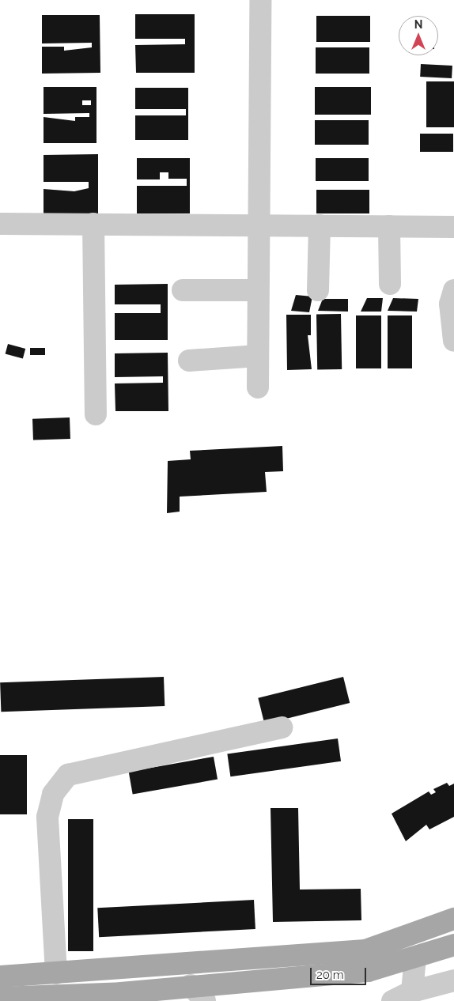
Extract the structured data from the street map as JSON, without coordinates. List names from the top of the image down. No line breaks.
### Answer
{"scale_bar":"20 m","north":"top"}
